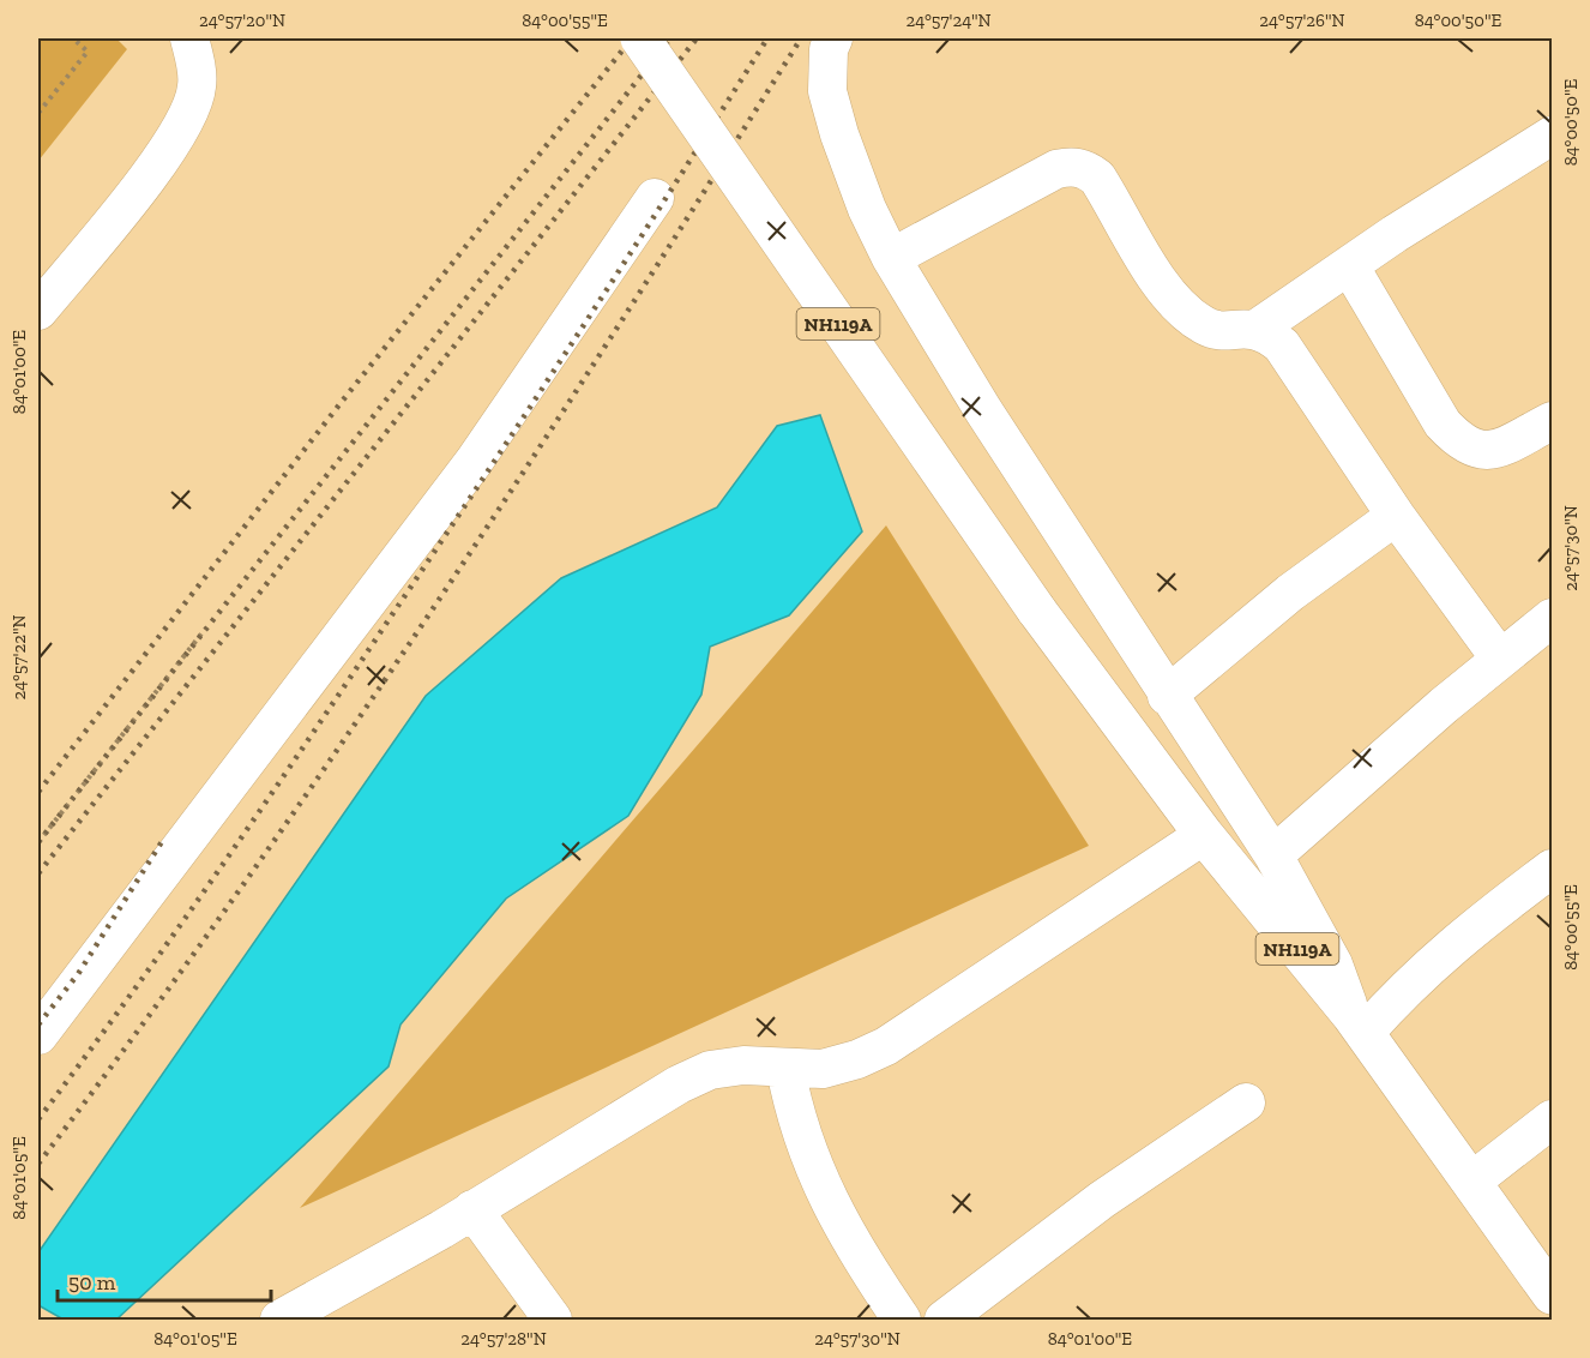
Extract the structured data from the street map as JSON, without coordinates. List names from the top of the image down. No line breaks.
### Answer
{"streets":{"highway":["NH119A"]},"scale_bar":"50 m","coordinates":["24°57'20\"N","84°00'55\"E","24°57'24\"N","24°57'26\"N","84°00'50\"E","84°01'00\"E","24°57'30\"N","24°57'22\"N","84°01'05\"E","24°57'28\"N"]}
